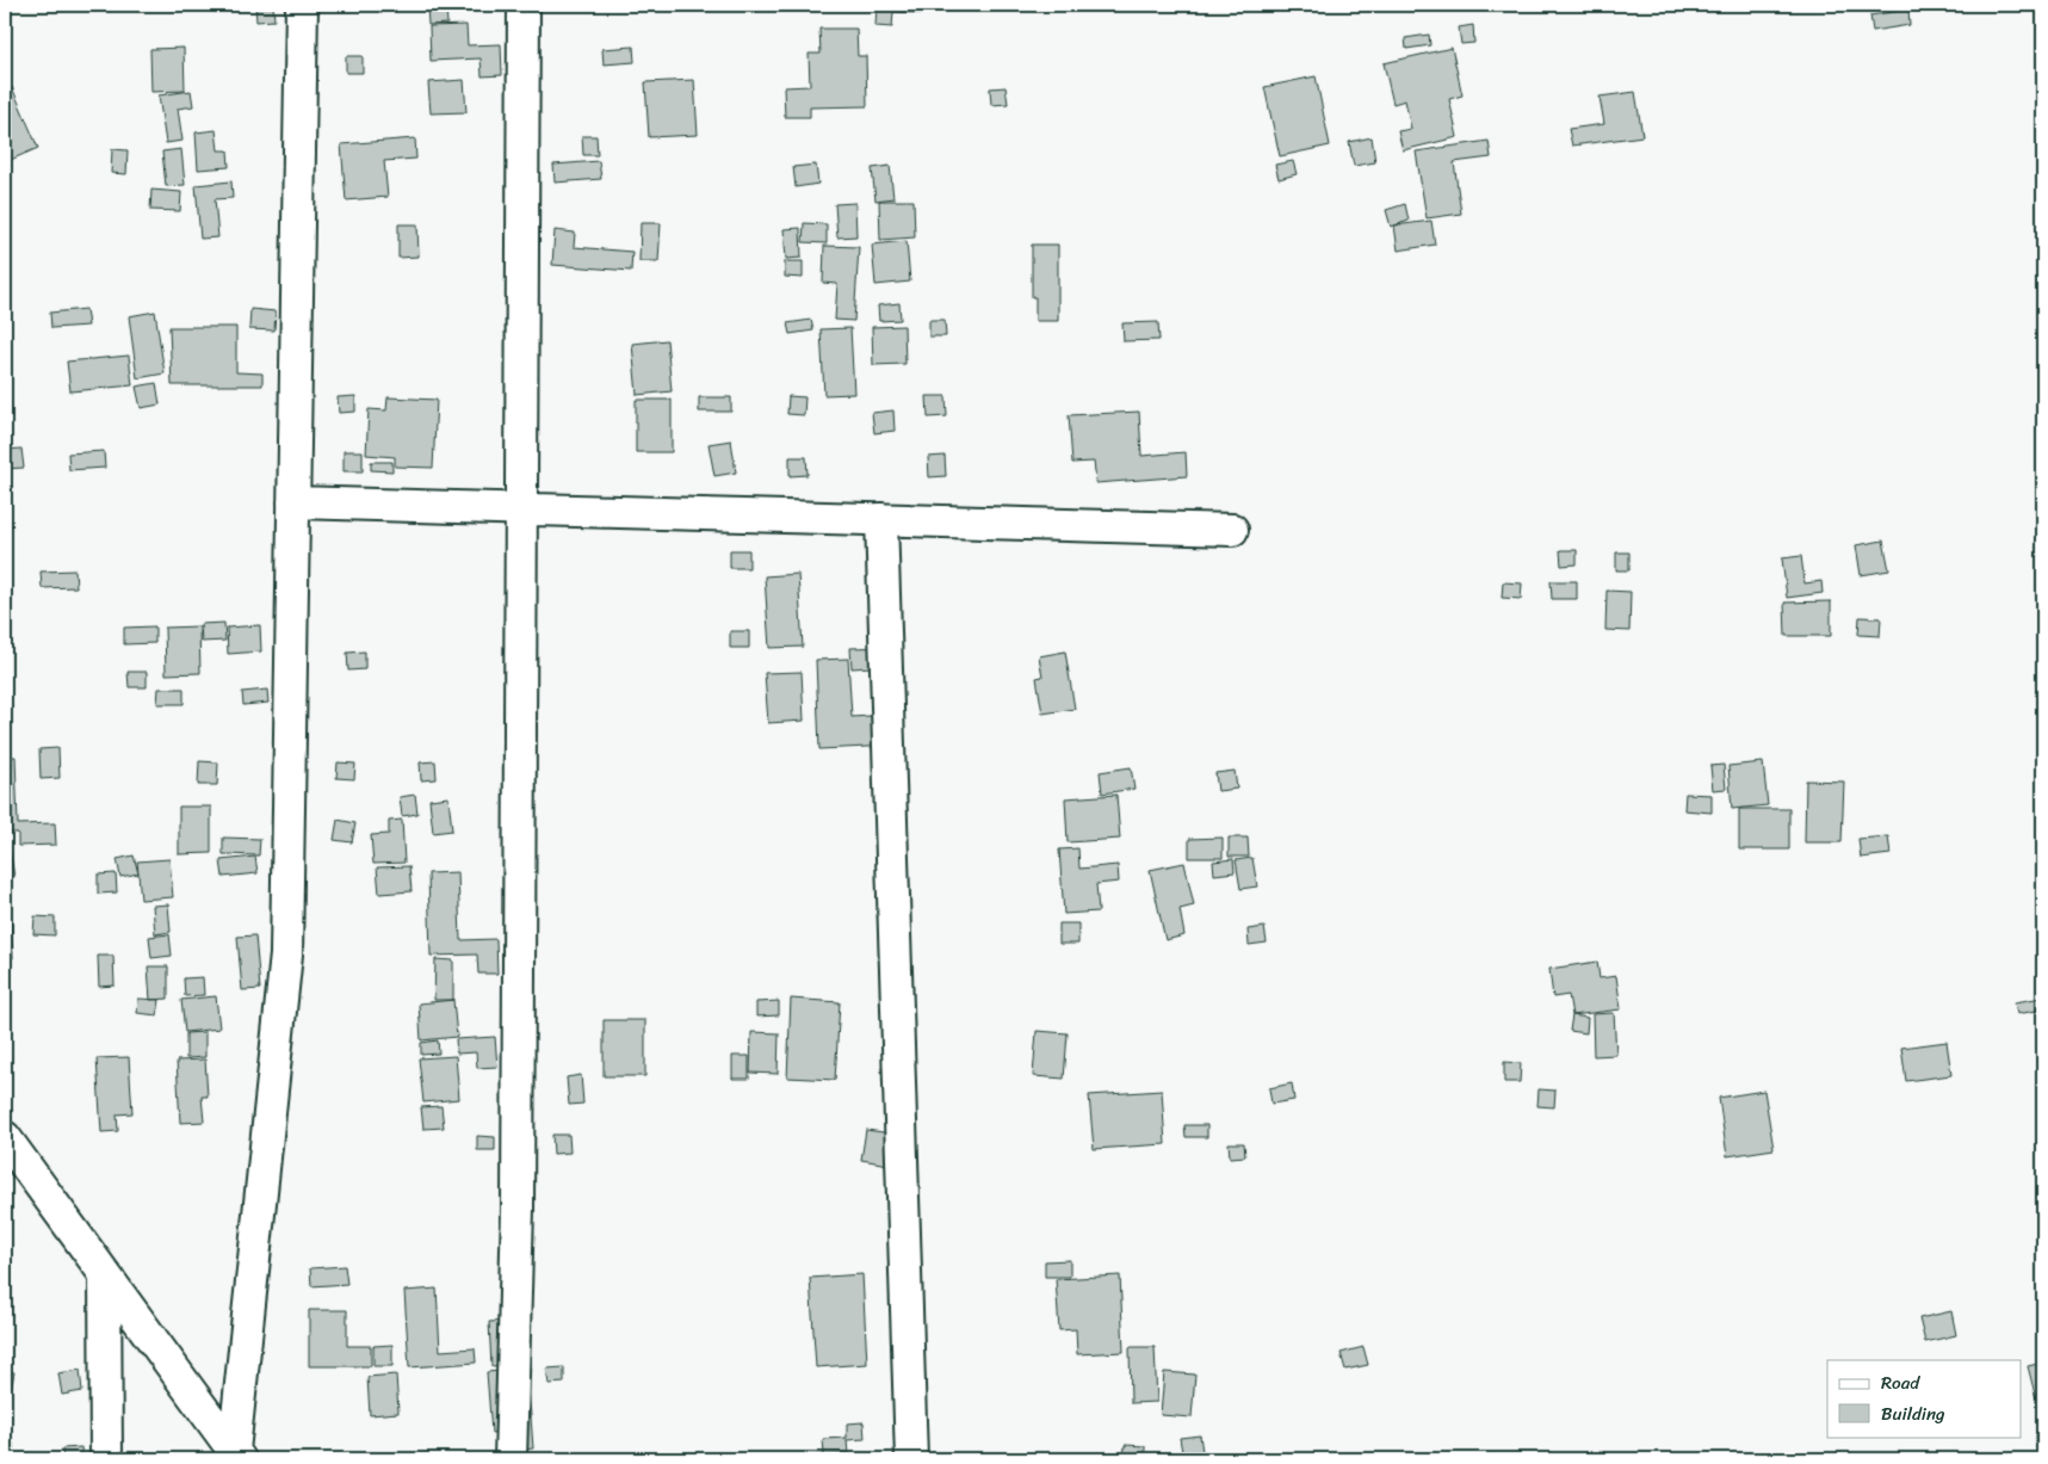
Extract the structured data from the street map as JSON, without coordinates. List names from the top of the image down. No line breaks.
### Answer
{"legend":["Road","Building"]}
